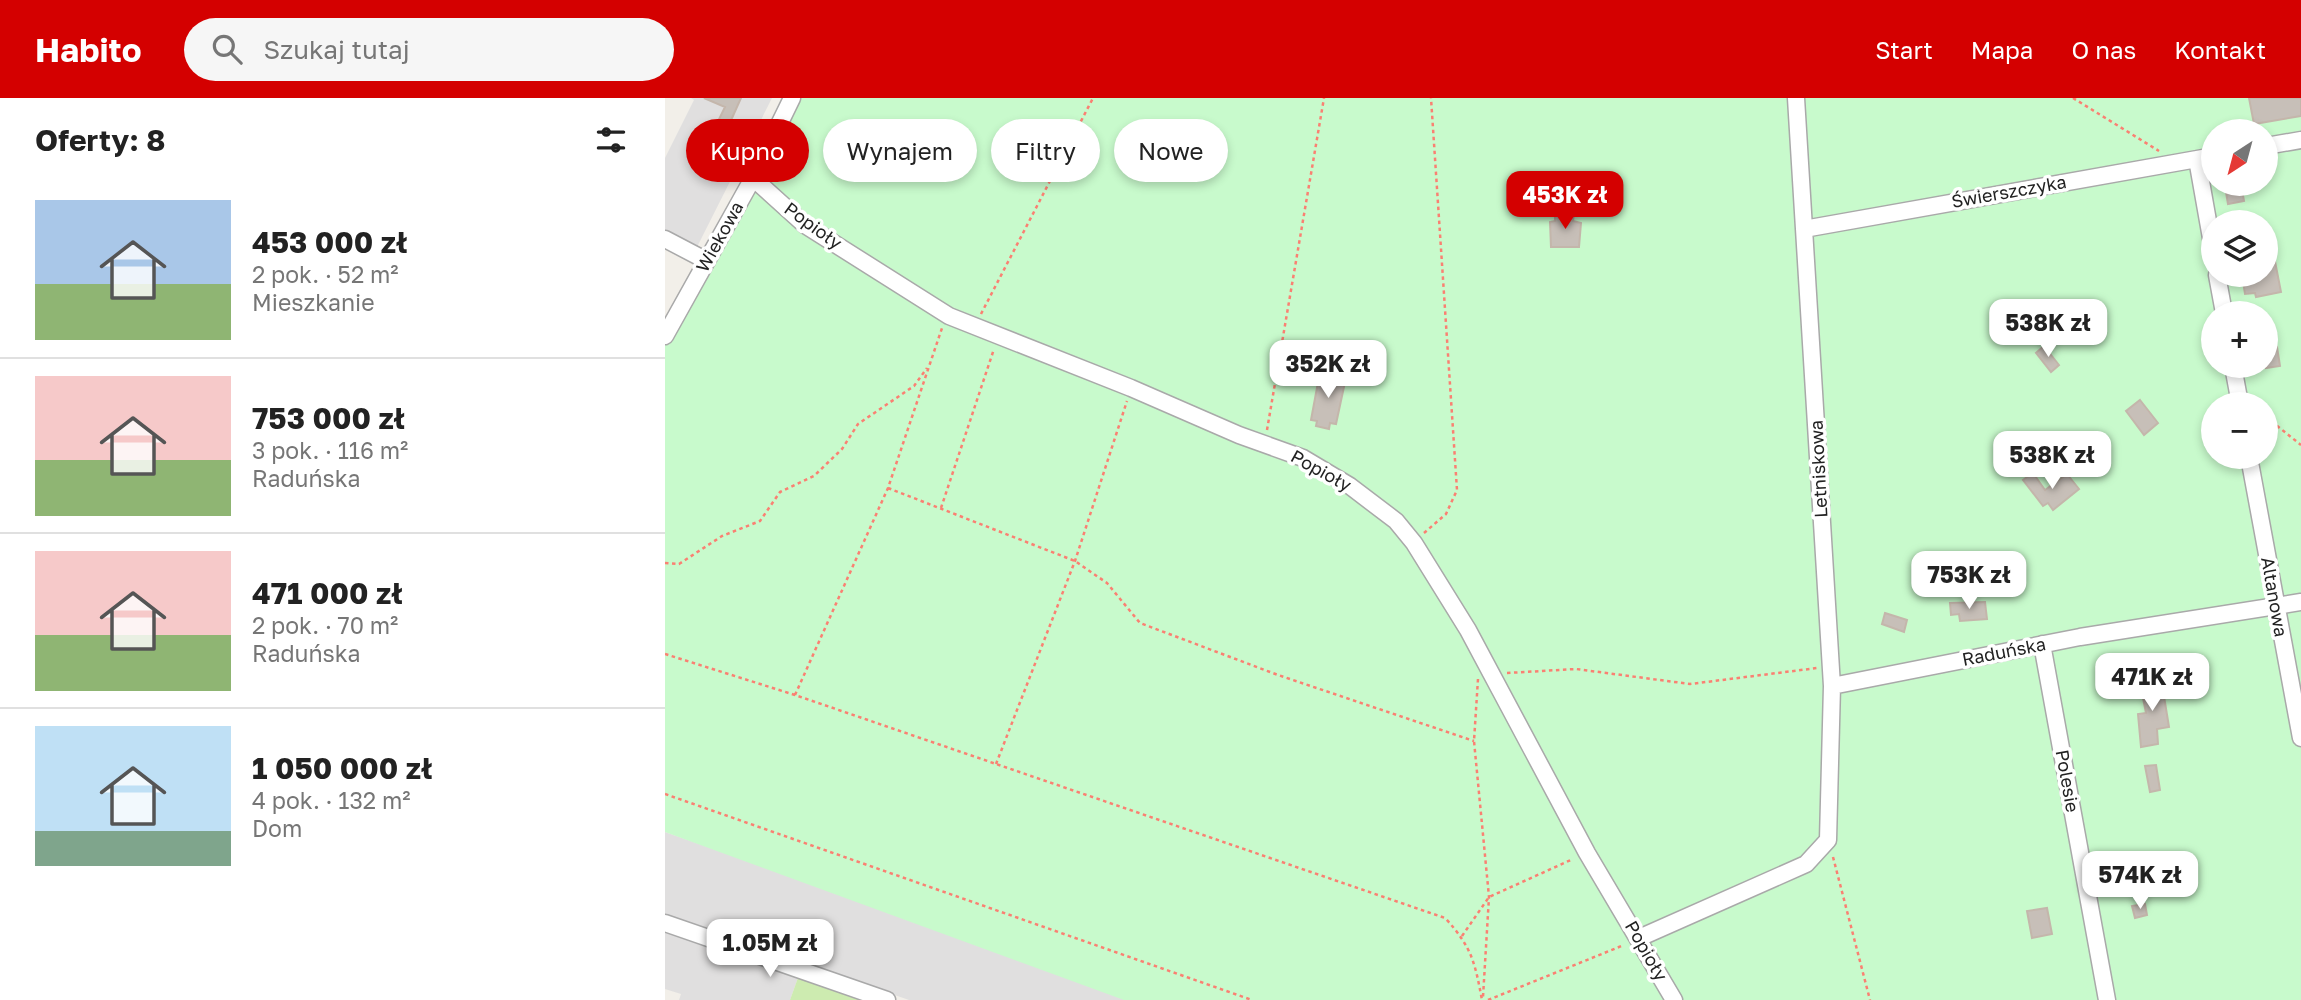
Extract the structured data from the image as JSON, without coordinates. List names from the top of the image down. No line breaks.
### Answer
{"streets":{"street":["Świerszczyka","Popioły","Wiekowa","Letniskowa","Altanowa","Raduńska","Polesie"]},"crossings":[["Świerszczyka","Letniskowa"],["Letniskowa","Raduńska"],["Altanowa","Raduńska"],["Raduńska","Polesie"]],"north":"bottom left","page":{"header":"Habito","search":"Szukaj tutaj","nav":["Start","Mapa","O nas","Kontakt"],"heading":"Oferty: 8","map_buttons":["+","−"],"chip":["Kupno","Wynajem","Filtry","Nowe"],"price":["453K zł","538K zł","352K zł","538K zł","753K zł","471K zł","574K zł","1.05M zł"],"list":[{"name":"453 000 zł","note":"2 pok. · 52 m² · Mieszkanie"},{"name":"753 000 zł","note":"3 pok. · 116 m² · Raduńska"},{"name":"471 000 zł","note":"2 pok. · 70 m² · Raduńska"},{"name":"1 050 000 zł","note":"4 pok. · 132 m² · Dom"}]}}
